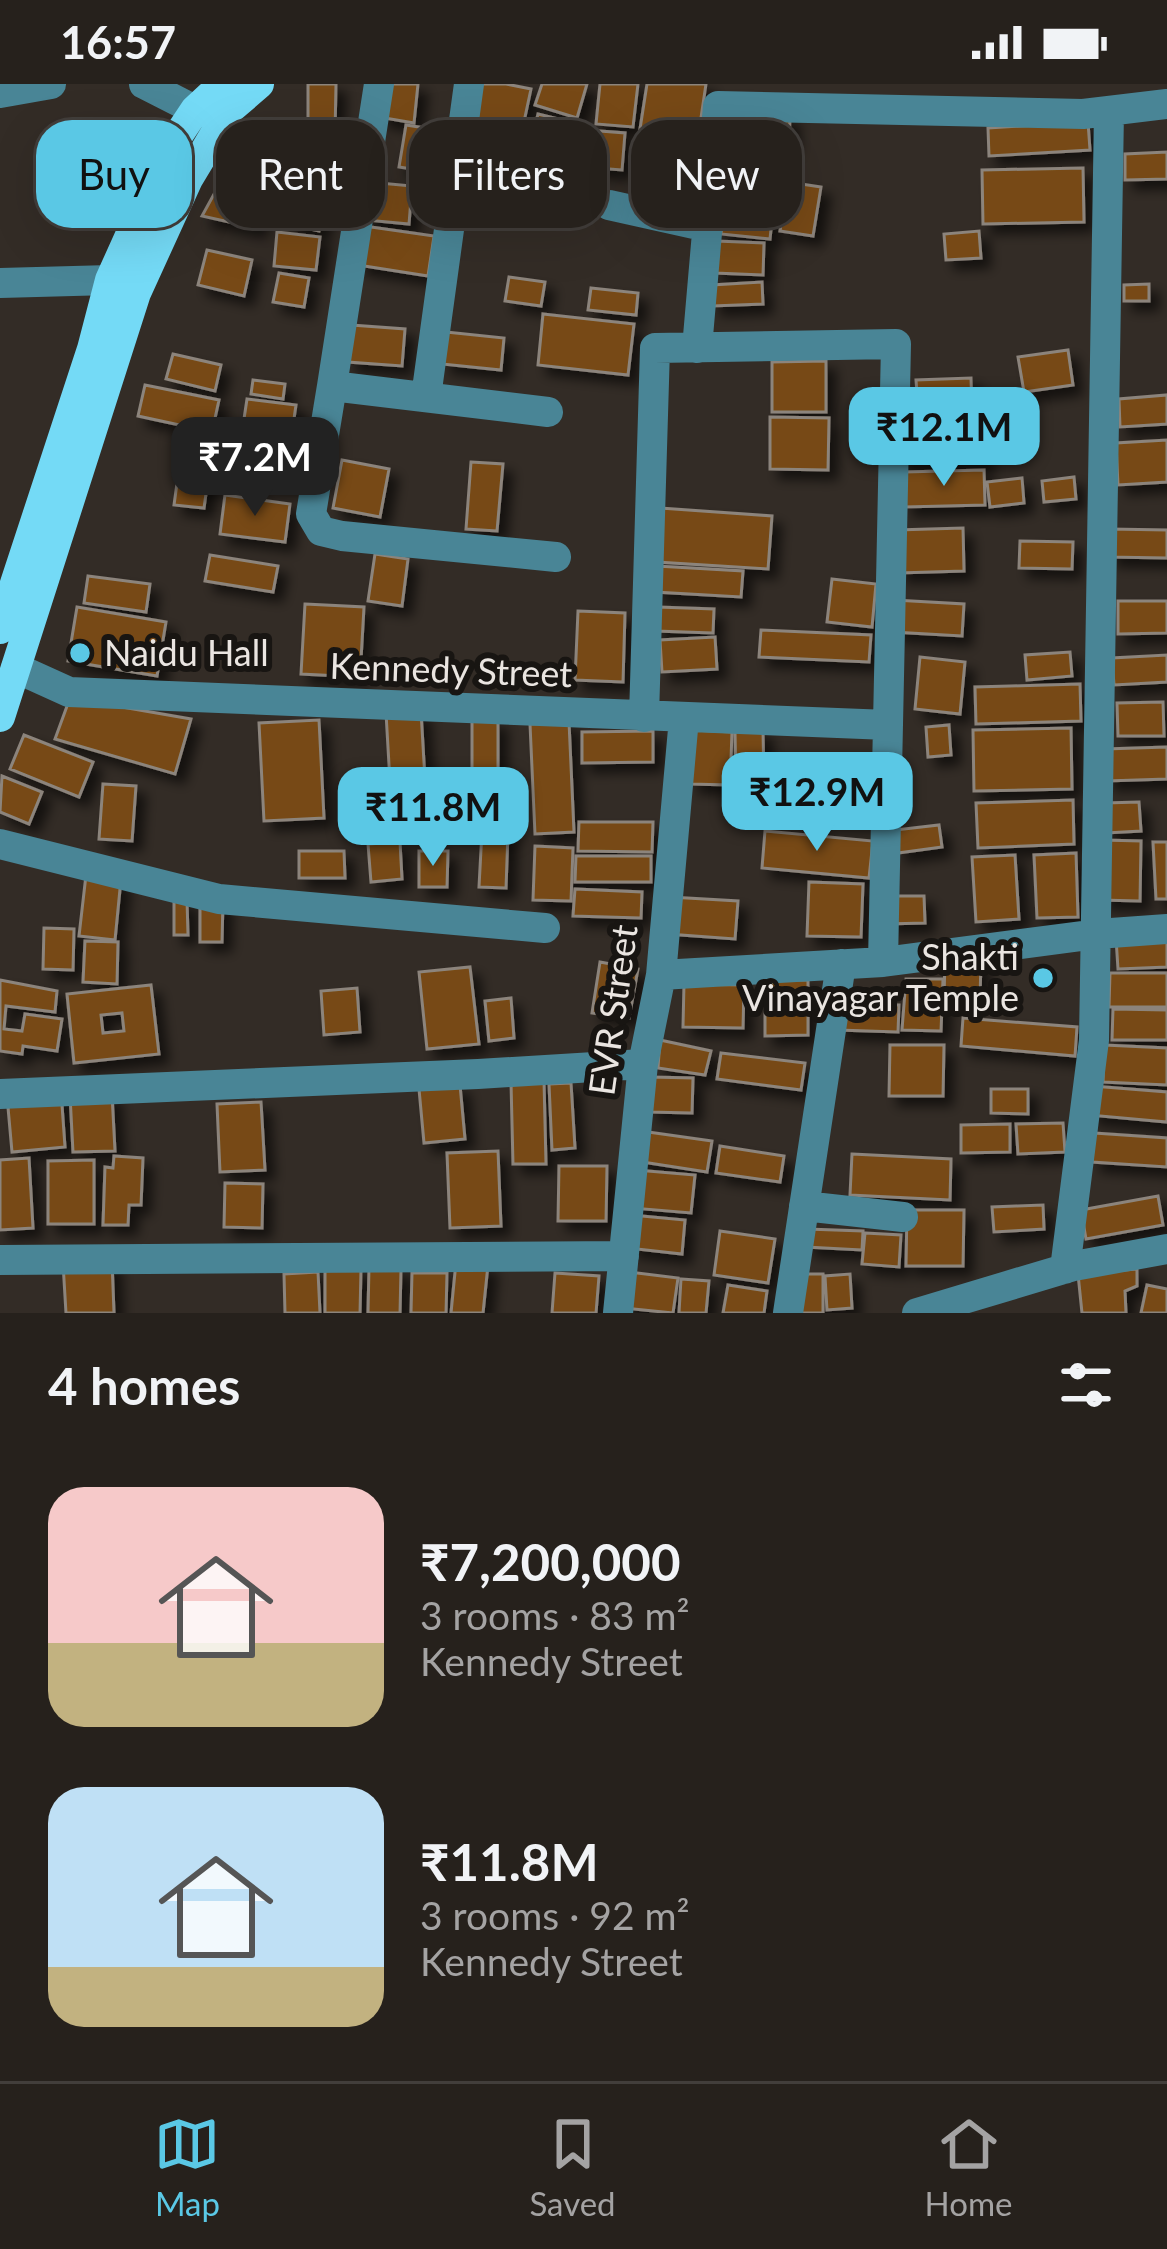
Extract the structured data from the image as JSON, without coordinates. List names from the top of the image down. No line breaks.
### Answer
{"streets":{"street":["Kennedy Street","EVR Street"]},"crossings":[["Kennedy Street","EVR Street"]],"places":["Naidu Hall","Shakti Vinayagar Temple"],"page":{"status":"16:57","chip":["Buy","Rent","Filters","New"],"price":["₹12.1M","₹7.2M","₹12.9M","₹11.8M"],"heading":"4 homes","list":[{"name":"₹7,200,000","note":"3 rooms · 83 m² · Kennedy Street"},{"name":"₹11.8M","note":"3 rooms · 92 m² · Kennedy Street"}],"tabs":["Map","Saved","Home"]}}
